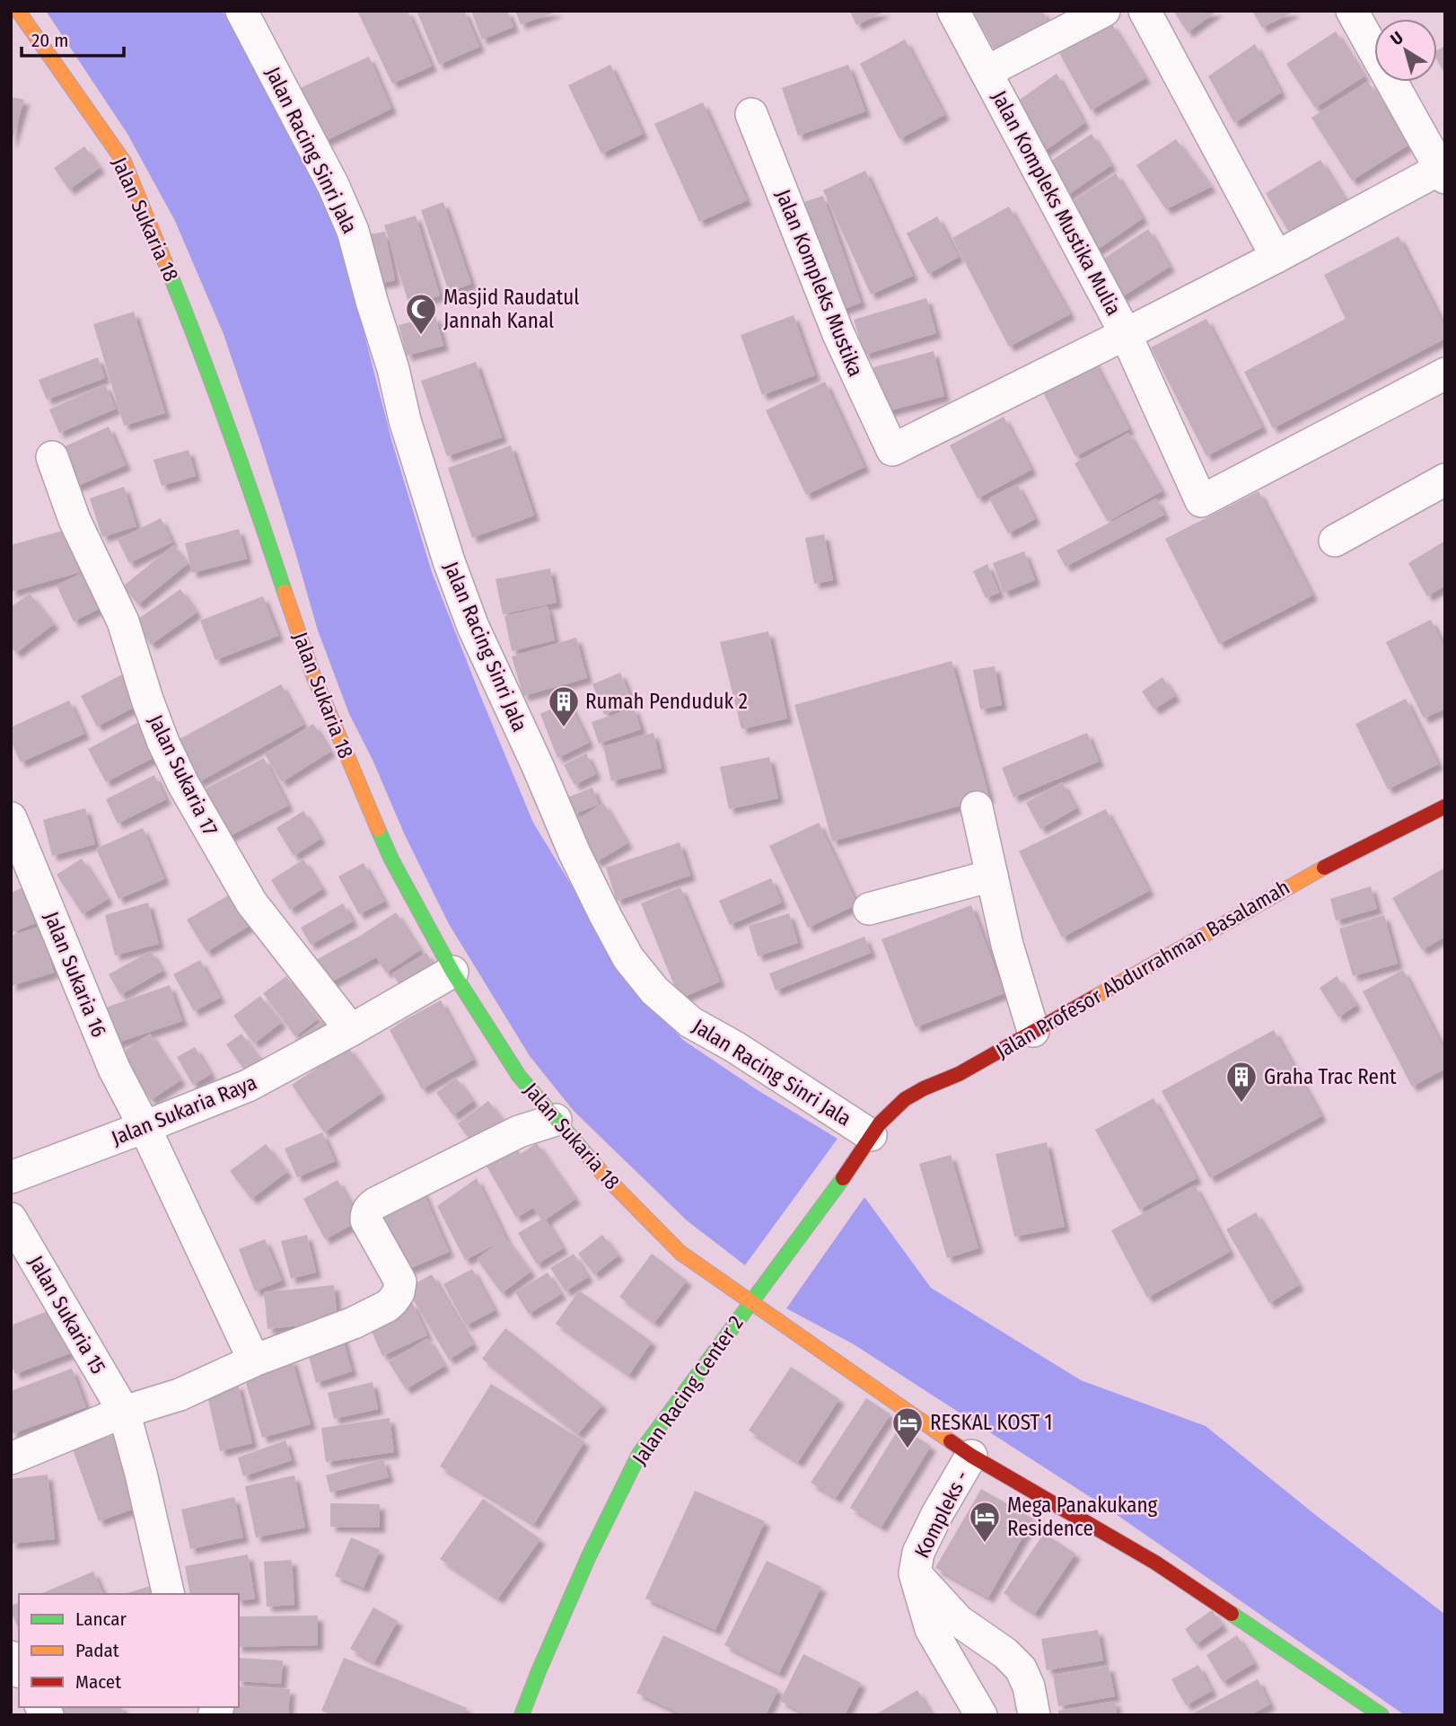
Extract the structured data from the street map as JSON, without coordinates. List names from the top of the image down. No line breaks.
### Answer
{"streets":{"street":["Jalan Racing Sinri Jala","Jalan Kompleks Mustika Mulia","Jalan Sukaria 18","Jalan Kompleks Mustika","Jalan Sukaria 17","Jalan Profesor Abdurrahman Basalamah","Jalan Sukaria 16","Jalan Sukaria Raya","Jalan Sukaria 15","Jalan Racing Center 2","Kompleks -"]},"crossings":[["Jalan Racing Sinri Jala","Jalan Profesor Abdurrahman Basalamah"],["Jalan Racing Sinri Jala","Jalan Racing Center 2"],["Jalan Kompleks Mustika Mulia","Jalan Kompleks Mustika"],["Jalan Sukaria 18","Jalan Sukaria Raya"],["Jalan Sukaria 18","Jalan Racing Center 2"],["Jalan Sukaria 18","Kompleks -"],["Jalan Sukaria 17","Jalan Sukaria Raya"],["Jalan Profesor Abdurrahman Basalamah","Jalan Racing Center 2"],["Jalan Sukaria 16","Jalan Sukaria Raya"]],"places":{"mosque":["Masjid Raudatul Jannah Kanal"],"building":["Rumah Penduduk 2","Graha Trac Rent"],"hotel":["RESKAL KOST 1","Mega Panakukang Residence"]},"legend":["Lancar","Padat","Macet"],"scale_bar":"20 m","north":"top left"}
